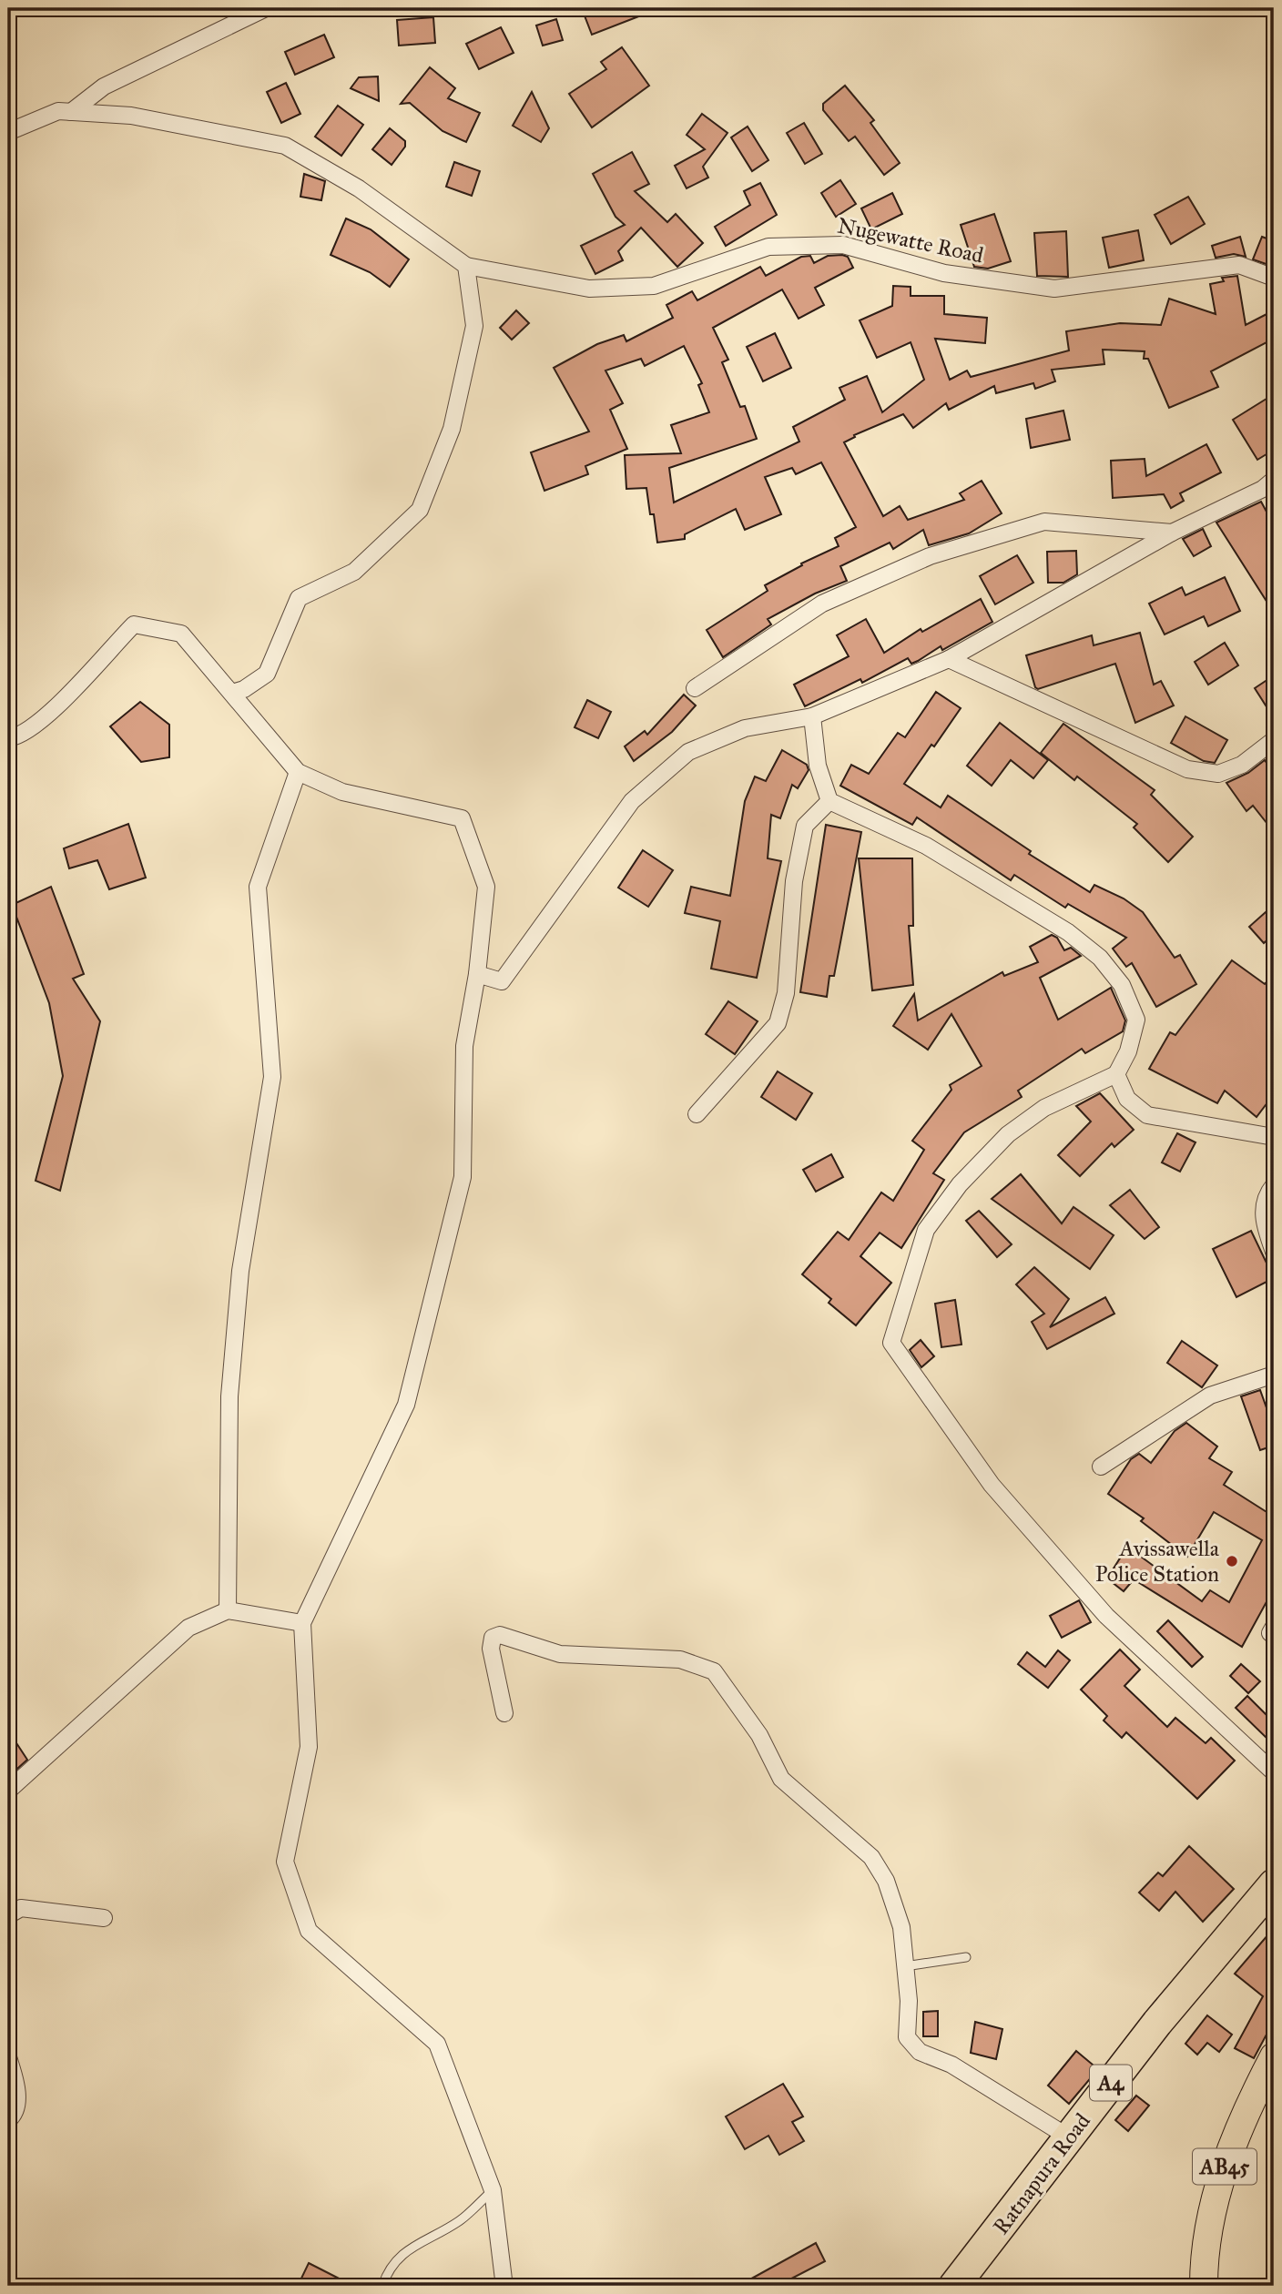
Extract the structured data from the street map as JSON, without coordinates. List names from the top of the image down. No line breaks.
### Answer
{"streets":{"highway":["A4","Ratnapura Road"],"main road":["AB45"],"street":["Nugewatte Road"]},"places":["Avissawella Police Station"]}
